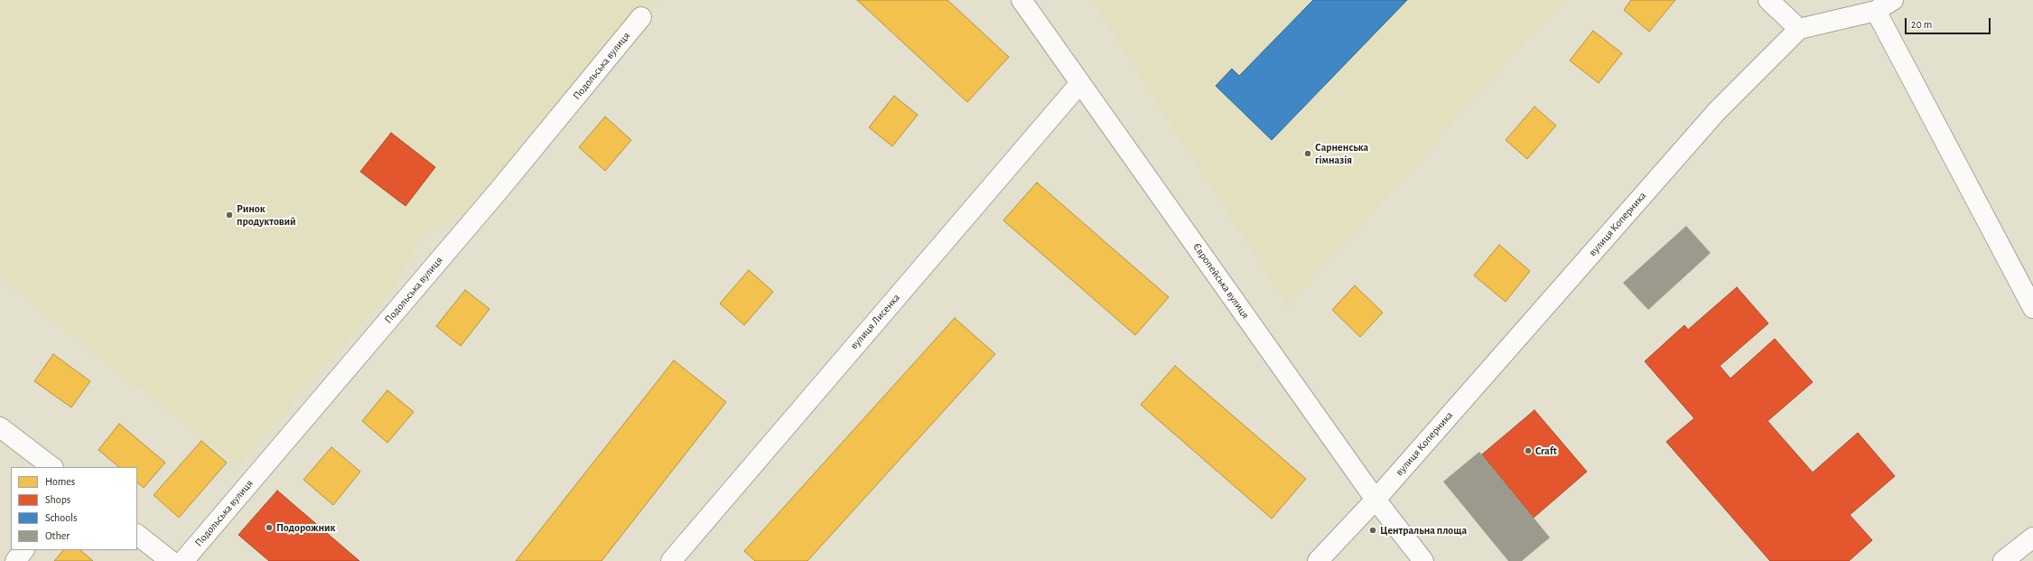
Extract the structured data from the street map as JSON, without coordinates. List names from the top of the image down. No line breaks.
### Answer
{"streets":{"street":["Подольська вулиця","вулиця Коперника","Європейська вулиця","вулиця Лисенка"]},"crossings":[["вулиця Коперника","Європейська вулиця"],["Європейська вулиця","вулиця Лисенка"]],"places":["Сарненська гімназія","Ринок продуктовий","Craft","Подорожник","Центральна площа"],"legend":["Homes","Shops","Schools","Other"],"scale_bar":"20 m"}
